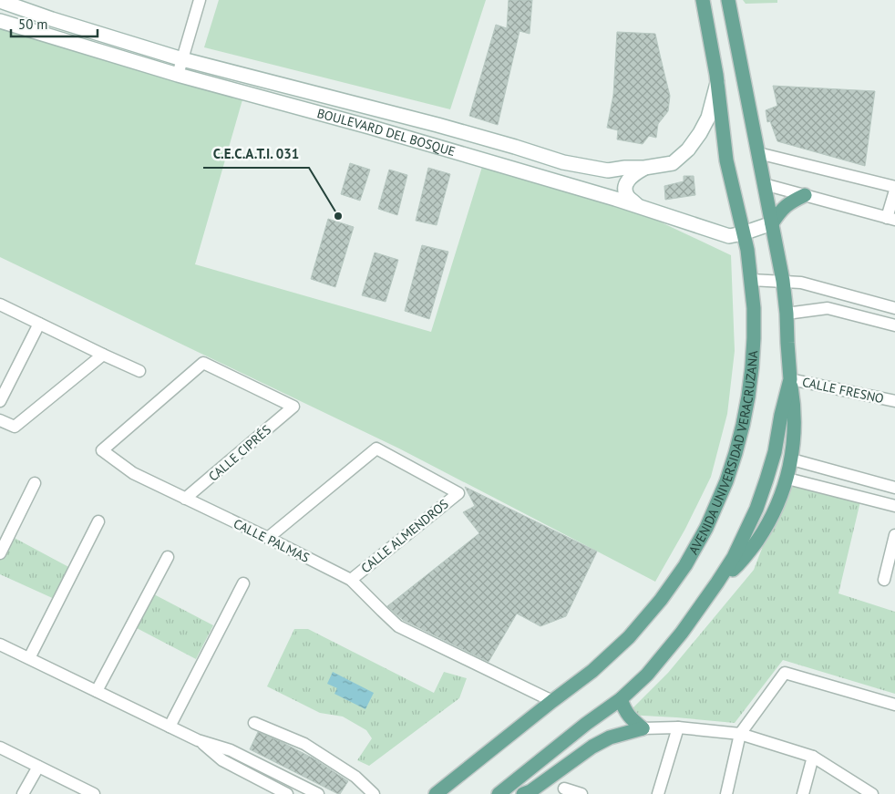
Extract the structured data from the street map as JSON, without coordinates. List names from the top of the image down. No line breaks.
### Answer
{"streets":{"main road":["BOULEVARD DEL BOSQUE","AVENIDA UNIVERSIDAD VERACRUZANA"],"street":["CALLE FRESNO","CALLE CIPRÉS","CALLE ALMENDROS","CALLE PALMAS"]},"crossings":[["BOULEVARD DEL BOSQUE","AVENIDA UNIVERSIDAD VERACRUZANA"],["AVENIDA UNIVERSIDAD VERACRUZANA","CALLE PALMAS"],["CALLE CIPRÉS","CALLE PALMAS"],["CALLE ALMENDROS","CALLE PALMAS"]],"places":["C.E.C.A.T.I. 031"],"scale_bar":"50 m"}
